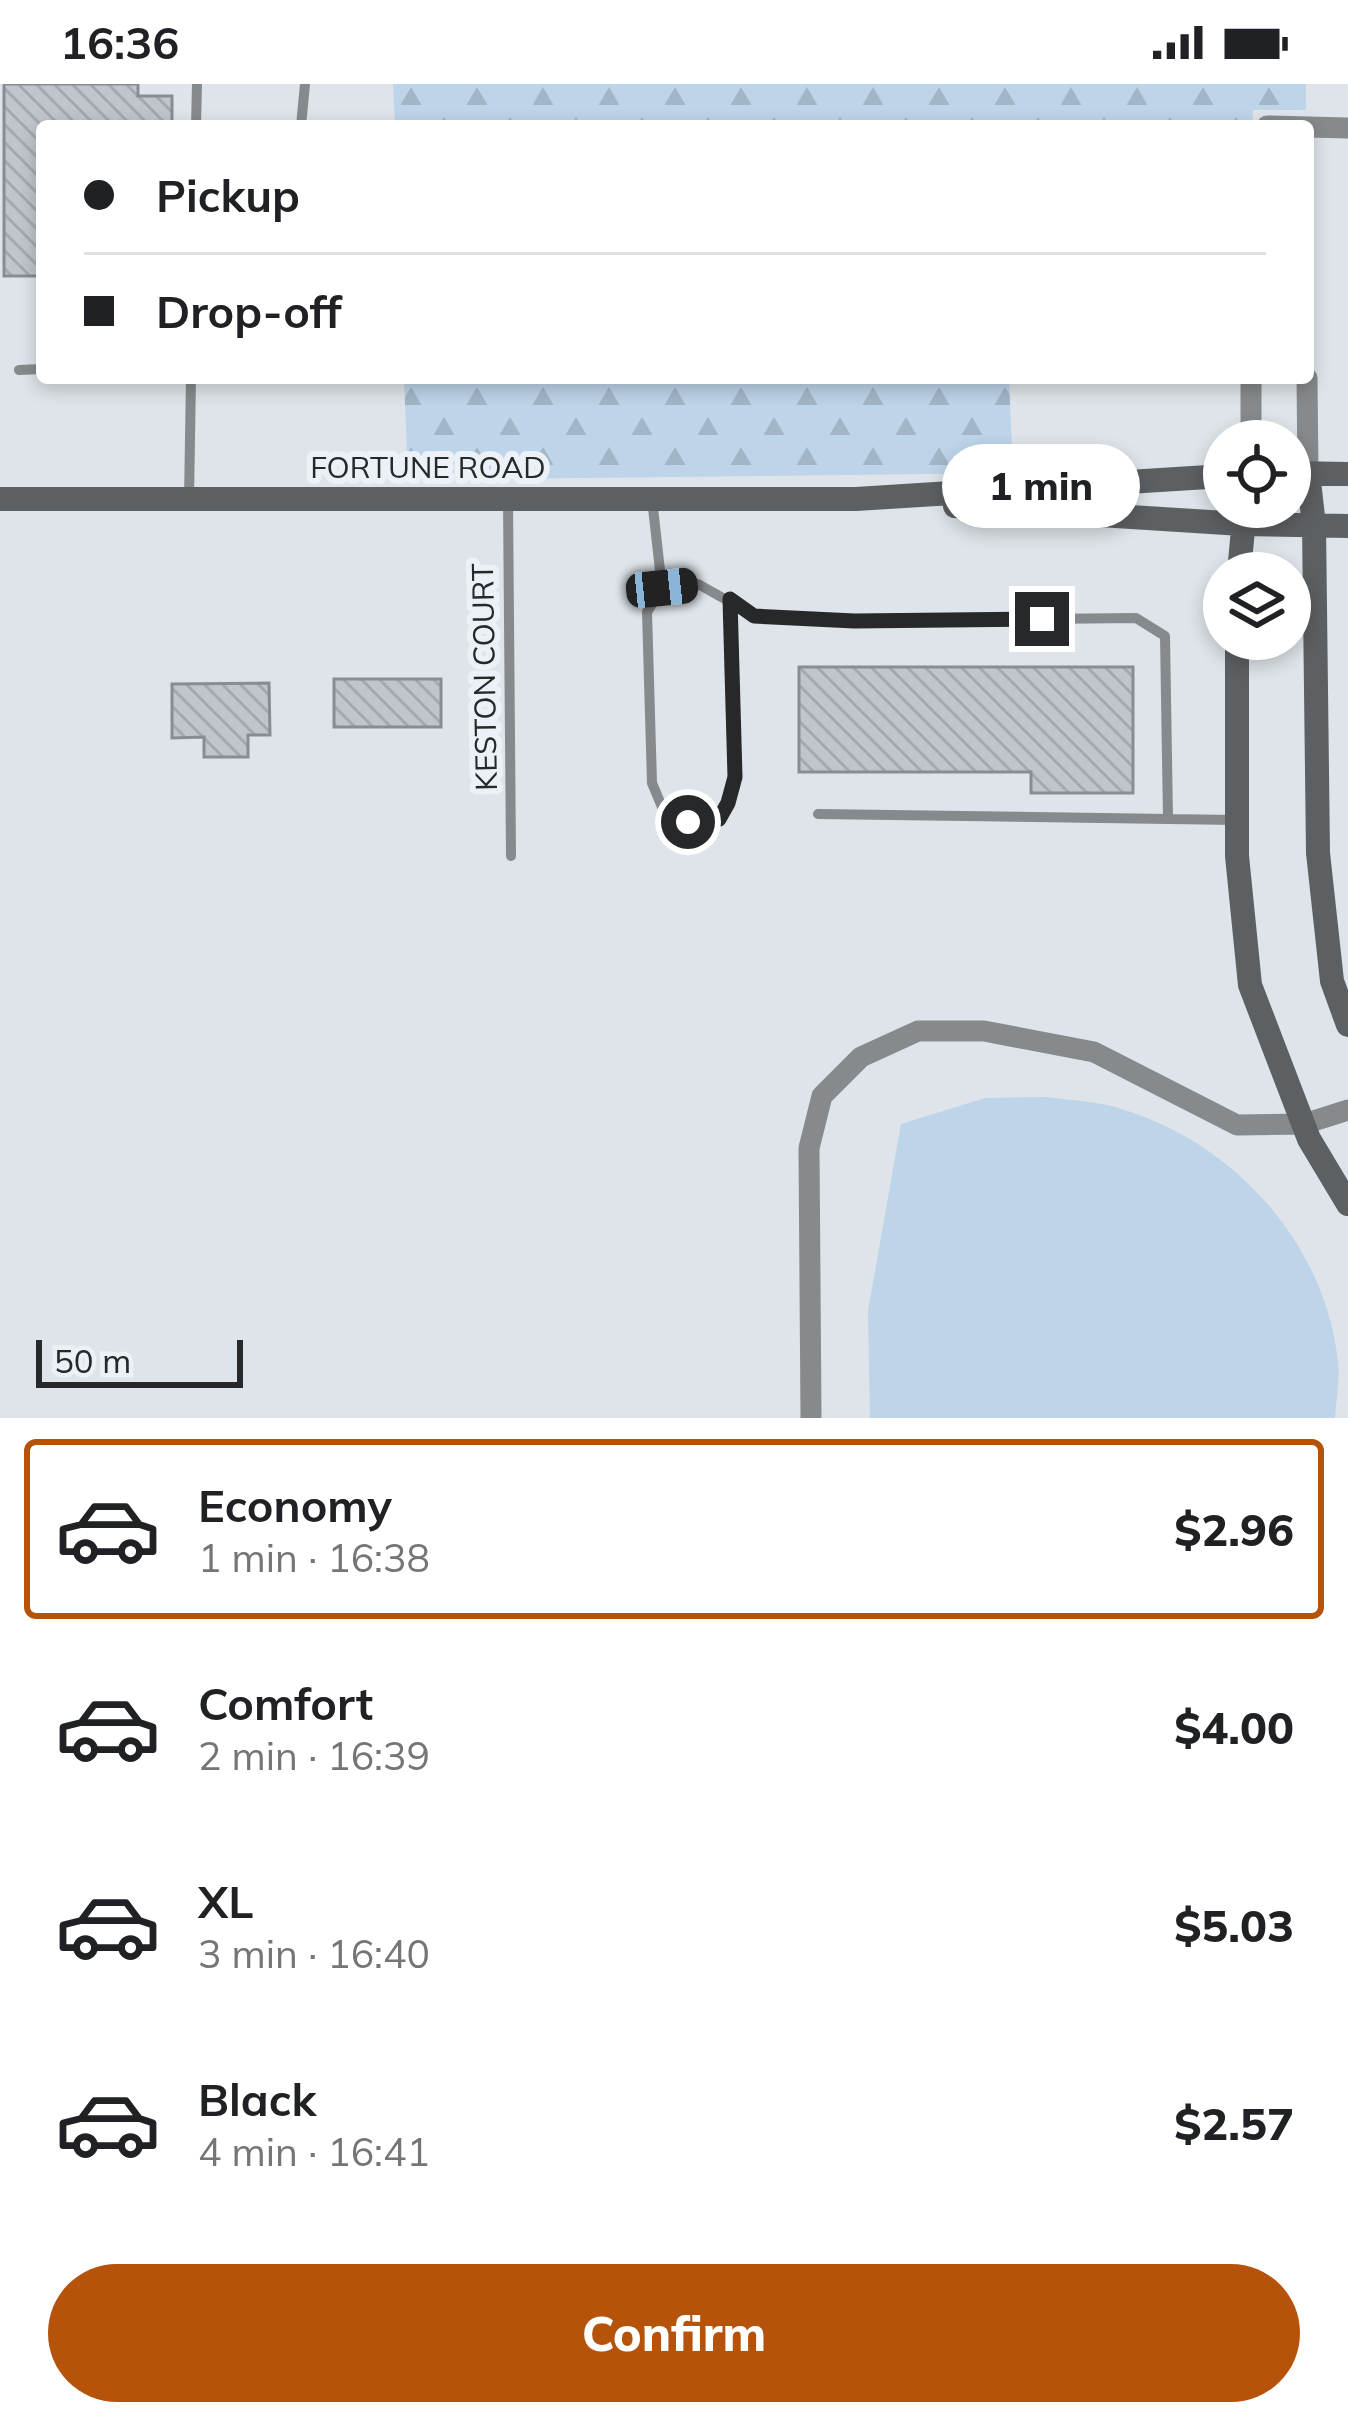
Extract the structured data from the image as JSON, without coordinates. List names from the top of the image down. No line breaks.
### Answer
{"streets":{"main road":["FORTUNE ROAD"],"lane":["KESTON COURT"]},"crossings":[["FORTUNE ROAD","KESTON COURT"]],"scale_bar":"50 m","page":{"status":"16:36","banner":["Pickup","Drop-off"],"bubble":"1 min","scale":"50 m","list":[{"name":"Economy","note":"1 min · 16:38","value":"$2.96"},{"name":"Comfort","note":"2 min · 16:39","value":"$4.00"},{"name":"XL","note":"3 min · 16:40","value":"$5.03"},{"name":"Black","note":"4 min · 16:41","value":"$2.57"}],"buttons":"Confirm"}}
